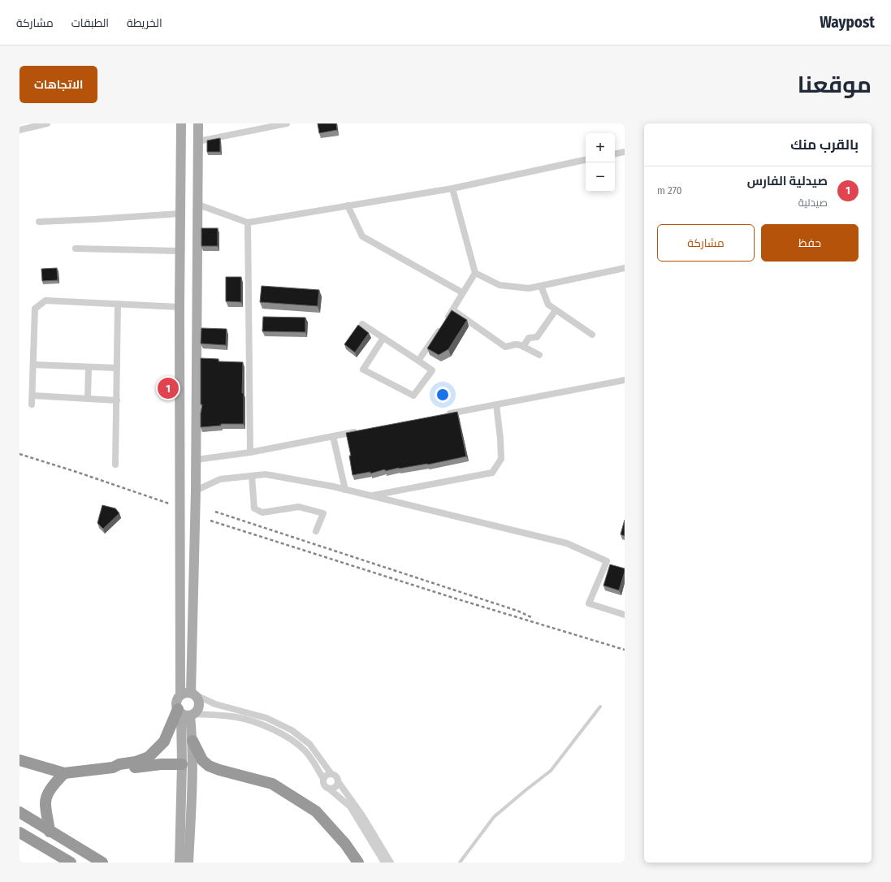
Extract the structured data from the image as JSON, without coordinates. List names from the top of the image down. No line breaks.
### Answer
{"page":{"header":"Waypost","nav":["الخريطة","الطبقات","مشاركة"],"title":"موقعنا","buttons":["الاتجاهات",["حفظ","مشاركة"]],"heading":"بالقرب منك","map_buttons":["+","−"],"list":[{"mark":"1","name":"صيدلية الفارس","note":"صيدلية","value":"270 m"}],"pins":"1"}}
